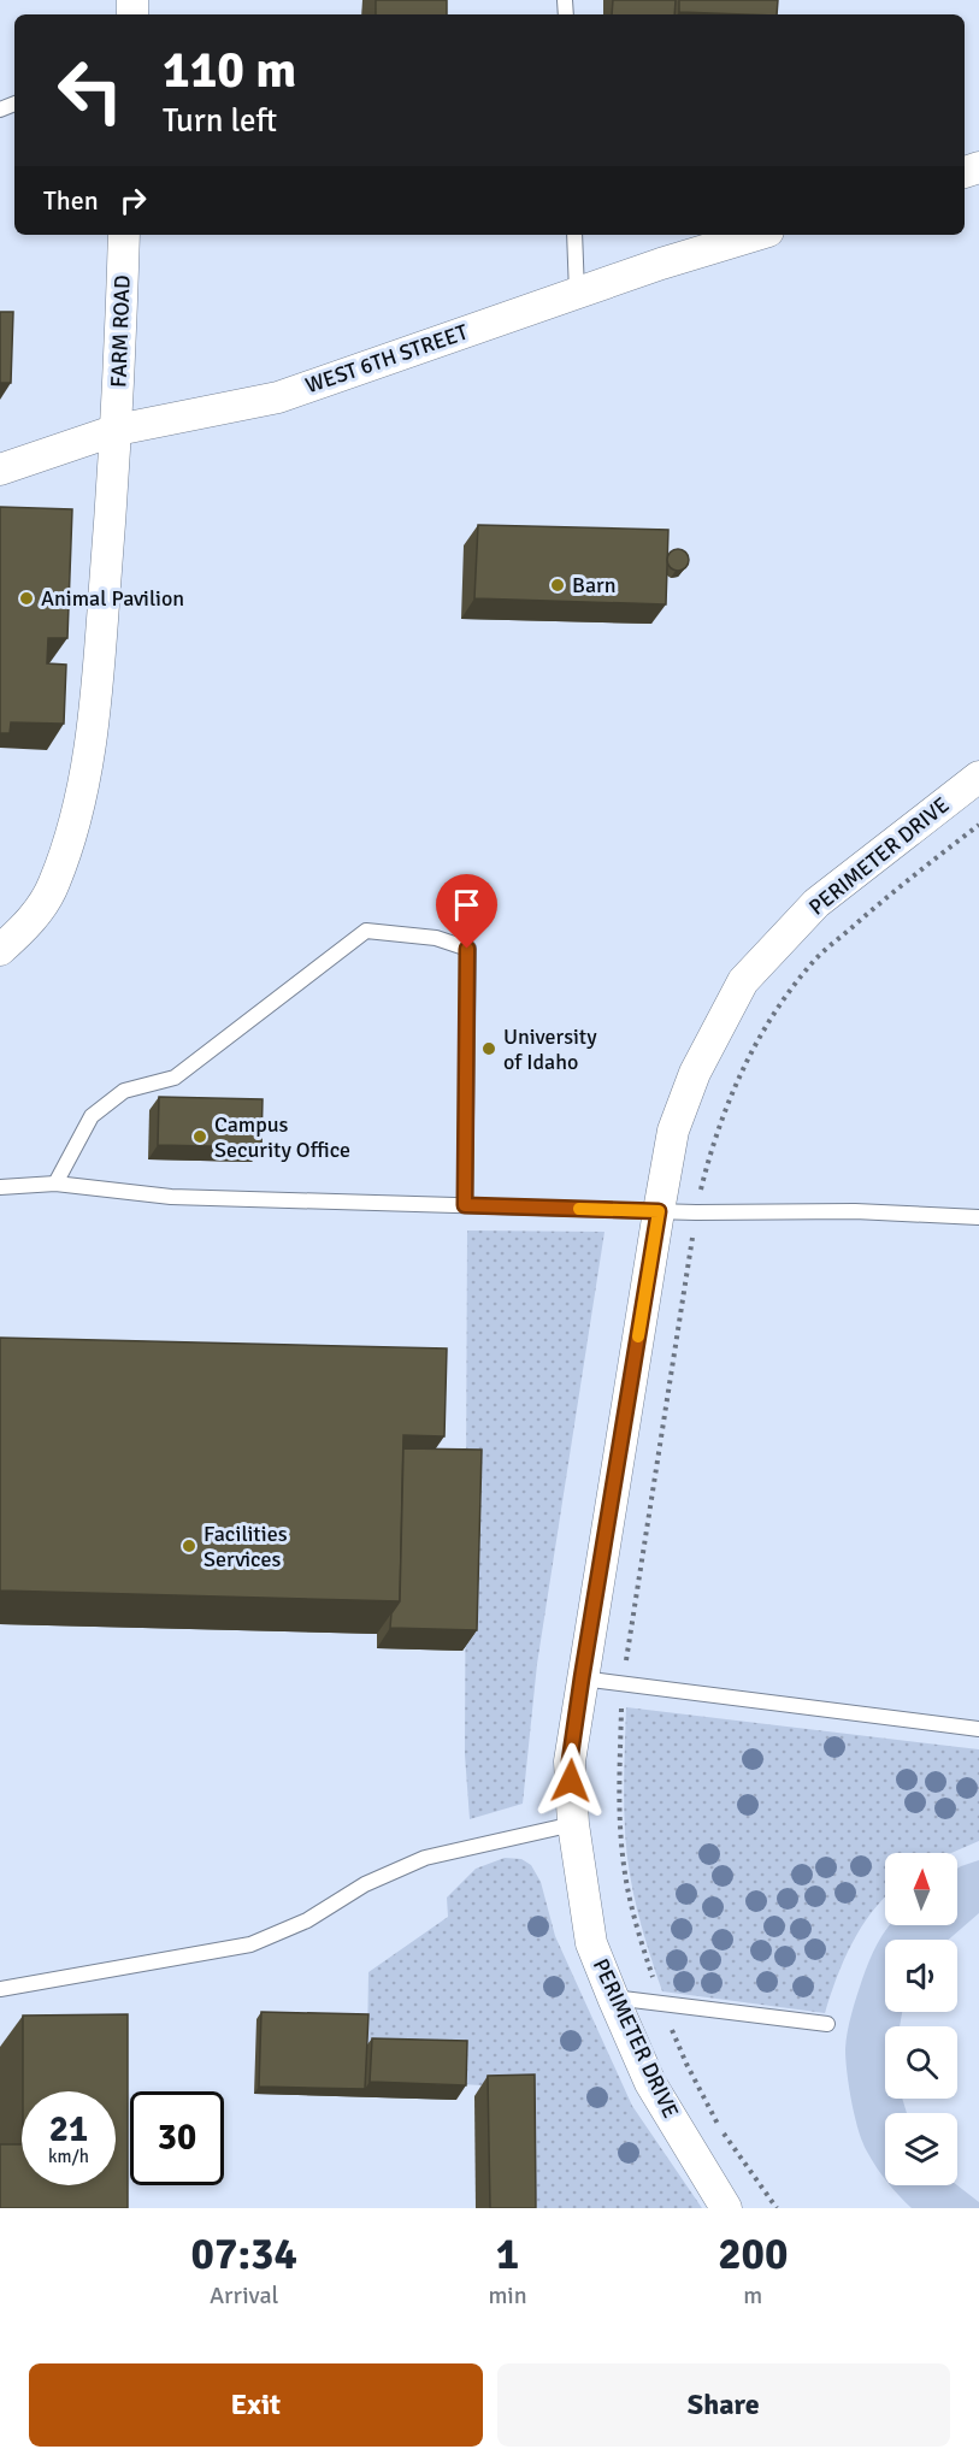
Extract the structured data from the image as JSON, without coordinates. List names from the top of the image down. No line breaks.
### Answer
{"streets":{"street":["FARM ROAD","WEST 6TH STREET","PERIMETER DRIVE"]},"crossings":[["FARM ROAD","WEST 6TH STREET"]],"places":["Barn","Animal Pavilion","University of Idaho","Campus Security Office","Facilities Services"],"north":"top","page":{"turn":["110 m","Turn left"],"then":"Then","speed":"21 km/h","limit":"30","eta":["07:34","Arrival","1","min","200","m"],"buttons":["Exit","Share"]}}
